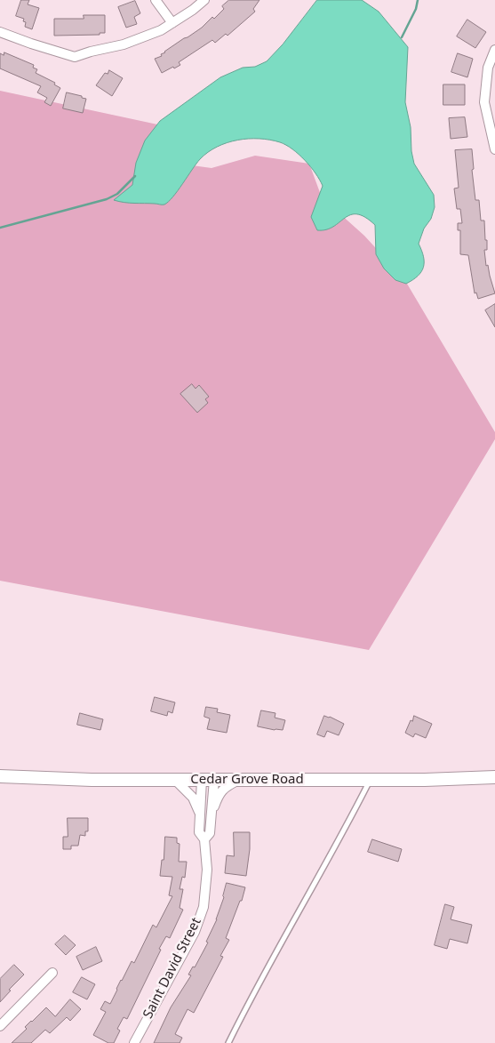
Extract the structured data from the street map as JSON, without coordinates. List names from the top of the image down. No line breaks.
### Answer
{"streets":{"main road":["Cedar Grove Road"],"street":["Saint David Street"]},"crossings":[["Cedar Grove Road","Saint David Street"]]}
